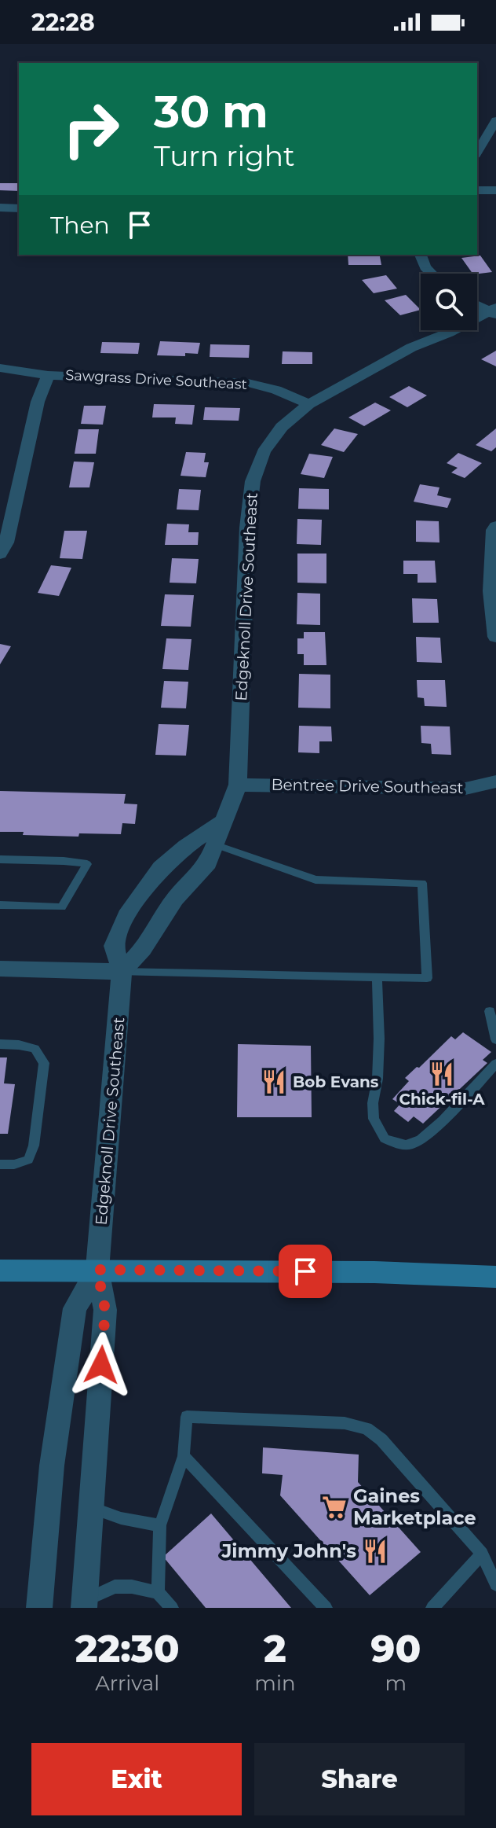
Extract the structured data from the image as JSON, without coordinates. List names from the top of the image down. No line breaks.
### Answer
{"streets":{"street":["Sawgrass Drive Southeast","Edgeknoll Drive Southeast","Bentree Drive Southeast"]},"crossings":[["Sawgrass Drive Southeast","Edgeknoll Drive Southeast"],["Edgeknoll Drive Southeast","Bentree Drive Southeast"]],"places":{"restaurant":["Chick-fil-A","Bob Evans","Jimmy John's"],"supermarket":["Gaines Marketplace"]},"page":{"status":"22:28","turn":["30 m","Turn right"],"then":"Then","eta":["22:30","Arrival","2","min","90","m"],"buttons":["Exit","Share"]}}
